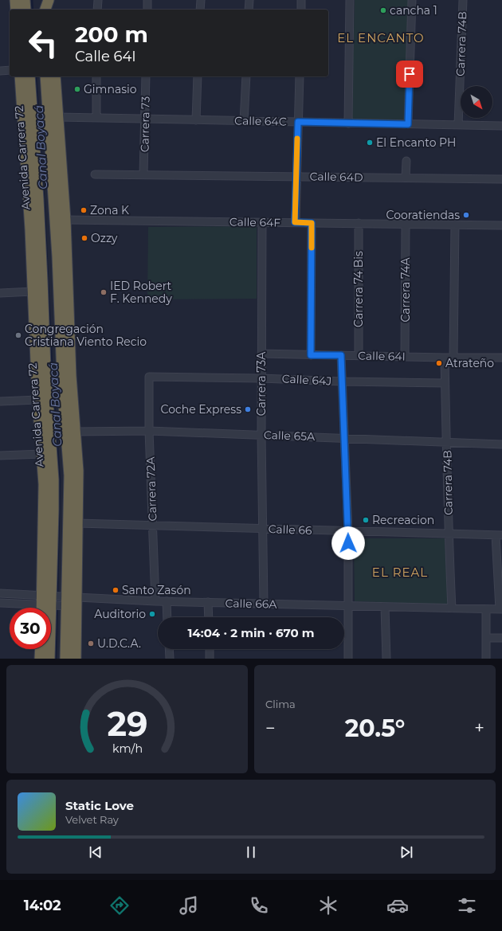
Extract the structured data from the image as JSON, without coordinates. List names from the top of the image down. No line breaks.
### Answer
{"streets":{"highway":["Avenida Carrera 72"],"street":["Carrera 74B","Calle 64C","Carrera 73","Calle 64D","Calle 64F","Carrera 74 Bis","Carrera 74A","Calle 64I","Calle 64J","Carrera 73A","Calle 65A","Carrera 72A","Calle 66","Calle 66A"]},"crossings":[["Carrera 74B","Calle 64C"],["Carrera 74B","Calle 64I"],["Carrera 74B","Calle 64J"],["Carrera 74B","Calle 65A"],["Carrera 74B","Calle 66"],["Carrera 74B","Calle 66A"],["Calle 64C","Carrera 73"],["Carrera 73","Calle 64D"],["Avenida Carrera 72","Calle 66A"],["Calle 64F","Carrera 74 Bis"],["Calle 64F","Carrera 74A"],["Calle 64F","Carrera 73A"],["Carrera 74 Bis","Calle 64I"],["Carrera 74A","Calle 64I"],["Calle 64I","Carrera 73A"],["Calle 64J","Carrera 73A"],["Calle 64J","Carrera 72A"],["Carrera 73A","Calle 65A"],["Carrera 73A","Calle 66"],["Carrera 73A","Calle 66A"],["Calle 65A","Carrera 72A"],["Carrera 72A","Calle 66"],["Carrera 72A","Calle 66A"]],"districts":["EL ENCANTO","EL REAL"],"water":["Canal Boyacá"],"places":["cancha 1","Gimnasio","El Encanto PH","Zona K","Cooratiendas","Ozzy","IED Robert F. Kennedy","Congregación Cristiana Viento Recio","Atrateño","Coche Express","Recreacion","Santo Zasón","Auditorio","U.D.C.A."],"north":"bottom right","page":{"turn":["200 m","Calle 64I"],"limit":"30","trip":"14:04 · 2 min · 670 m","tile":"Clima","heat":["−","20.5°","+"],"song":["Static Love","Velvet Ray"],"tabs":"14:02","gauge":["29","km/h"]}}
